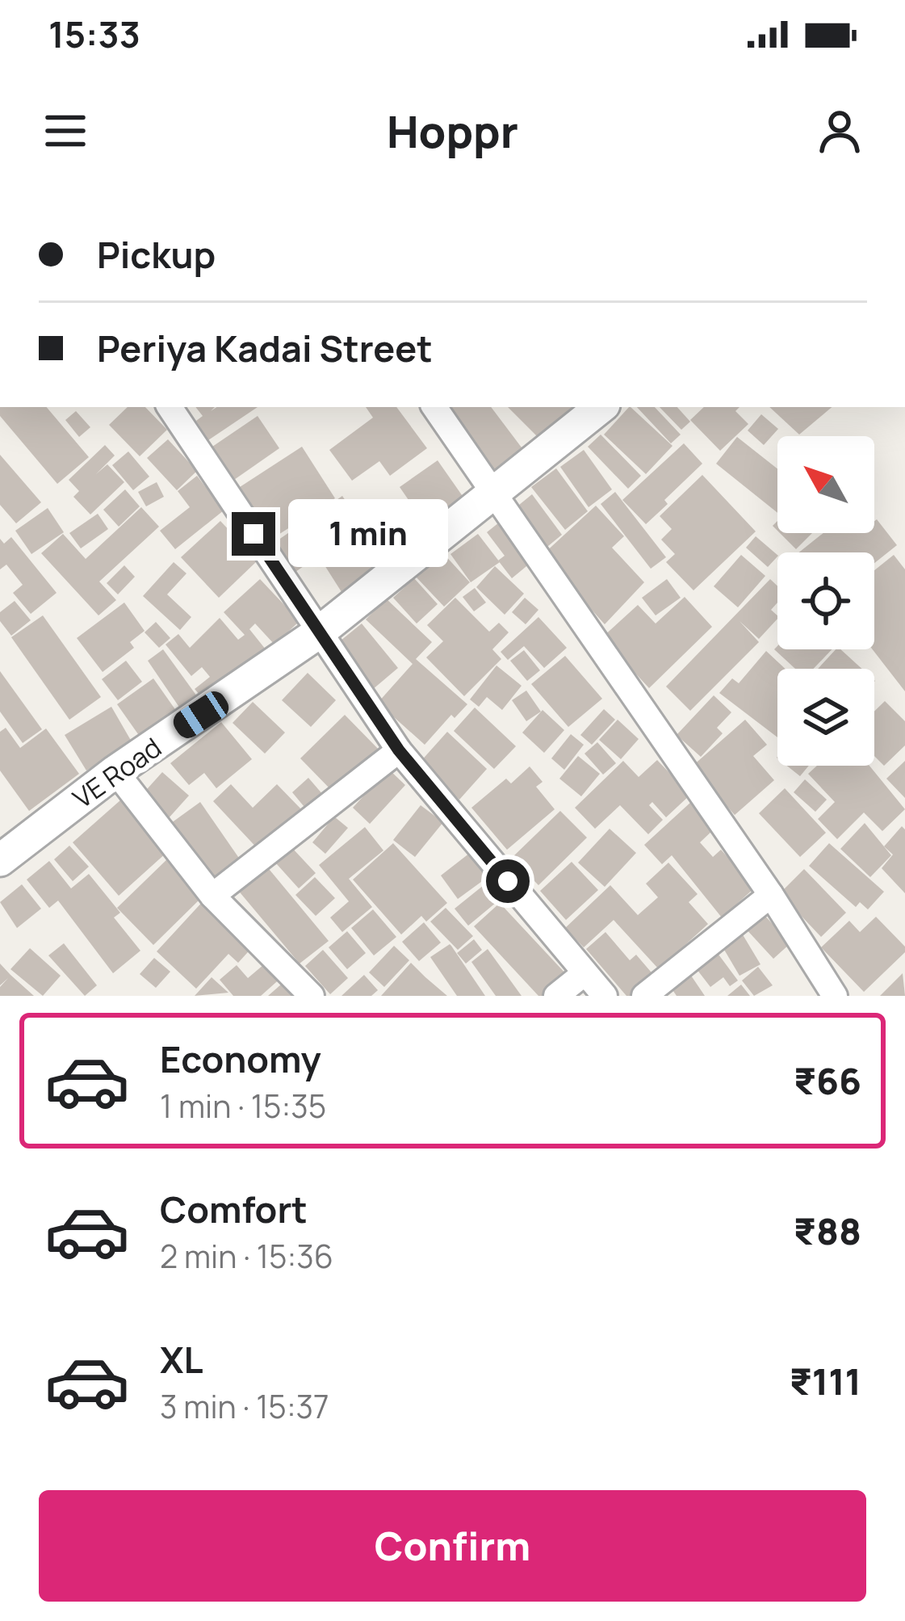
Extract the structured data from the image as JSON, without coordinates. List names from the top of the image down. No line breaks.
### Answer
{"streets":{"street":["VE Road"]},"north":"top left","page":{"status":"15:33","header":"Hoppr","banner":["Pickup","Periya Kadai Street"],"bubble":"1 min","list":[{"name":"Economy","note":"1 min · 15:35","value":"₹66"},{"name":"Comfort","note":"2 min · 15:36","value":"₹88"},{"name":"XL","note":"3 min · 15:37","value":"₹111"}],"buttons":"Confirm"}}
